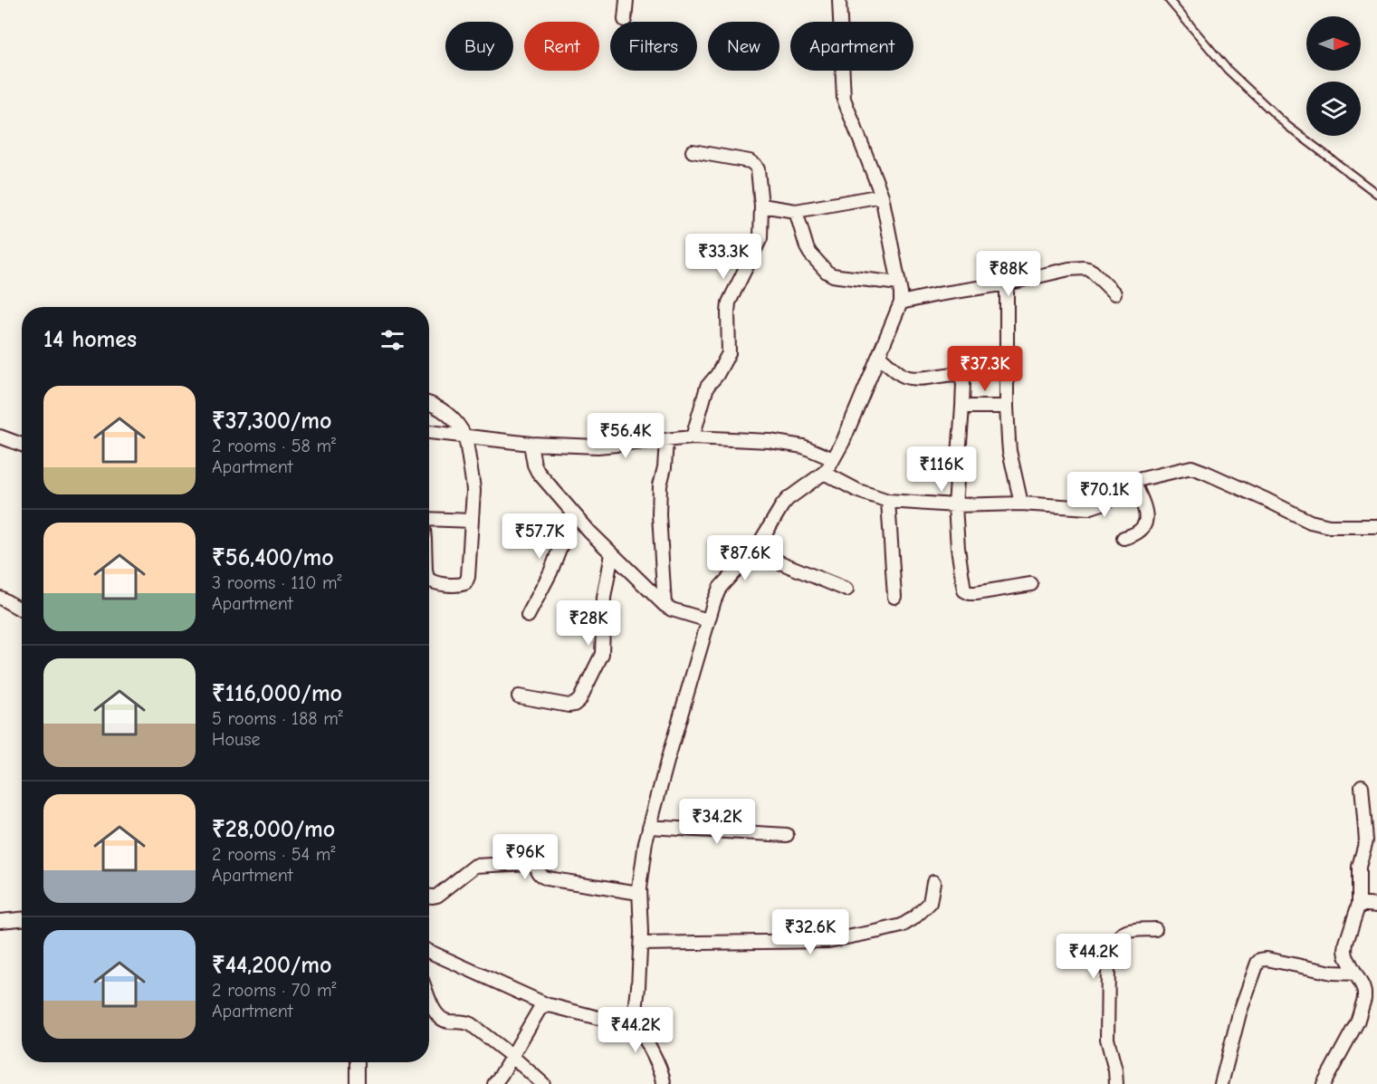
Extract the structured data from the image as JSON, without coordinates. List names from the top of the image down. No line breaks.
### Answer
{"north":"right","page":{"chip":["Buy","Rent","Filters","New","Apartment"],"price":["₹33.3K","₹88K","₹37.3K","₹56.4K","₹116K","₹70.1K","₹57.7K","₹87.6K","₹28K","₹34.2K","₹96K","₹32.6K","₹44.2K","₹44.2K"],"heading":"14 homes","list":[{"name":"₹37,300/mo","note":"2 rooms · 58 m² · Apartment"},{"name":"₹56,400/mo","note":"3 rooms · 110 m² · Apartment"},{"name":"₹116,000/mo","note":"5 rooms · 188 m² · House"},{"name":"₹28,000/mo","note":"2 rooms · 54 m² · Apartment"},{"name":"₹44,200/mo","note":"2 rooms · 70 m² · Apartment"}]}}
